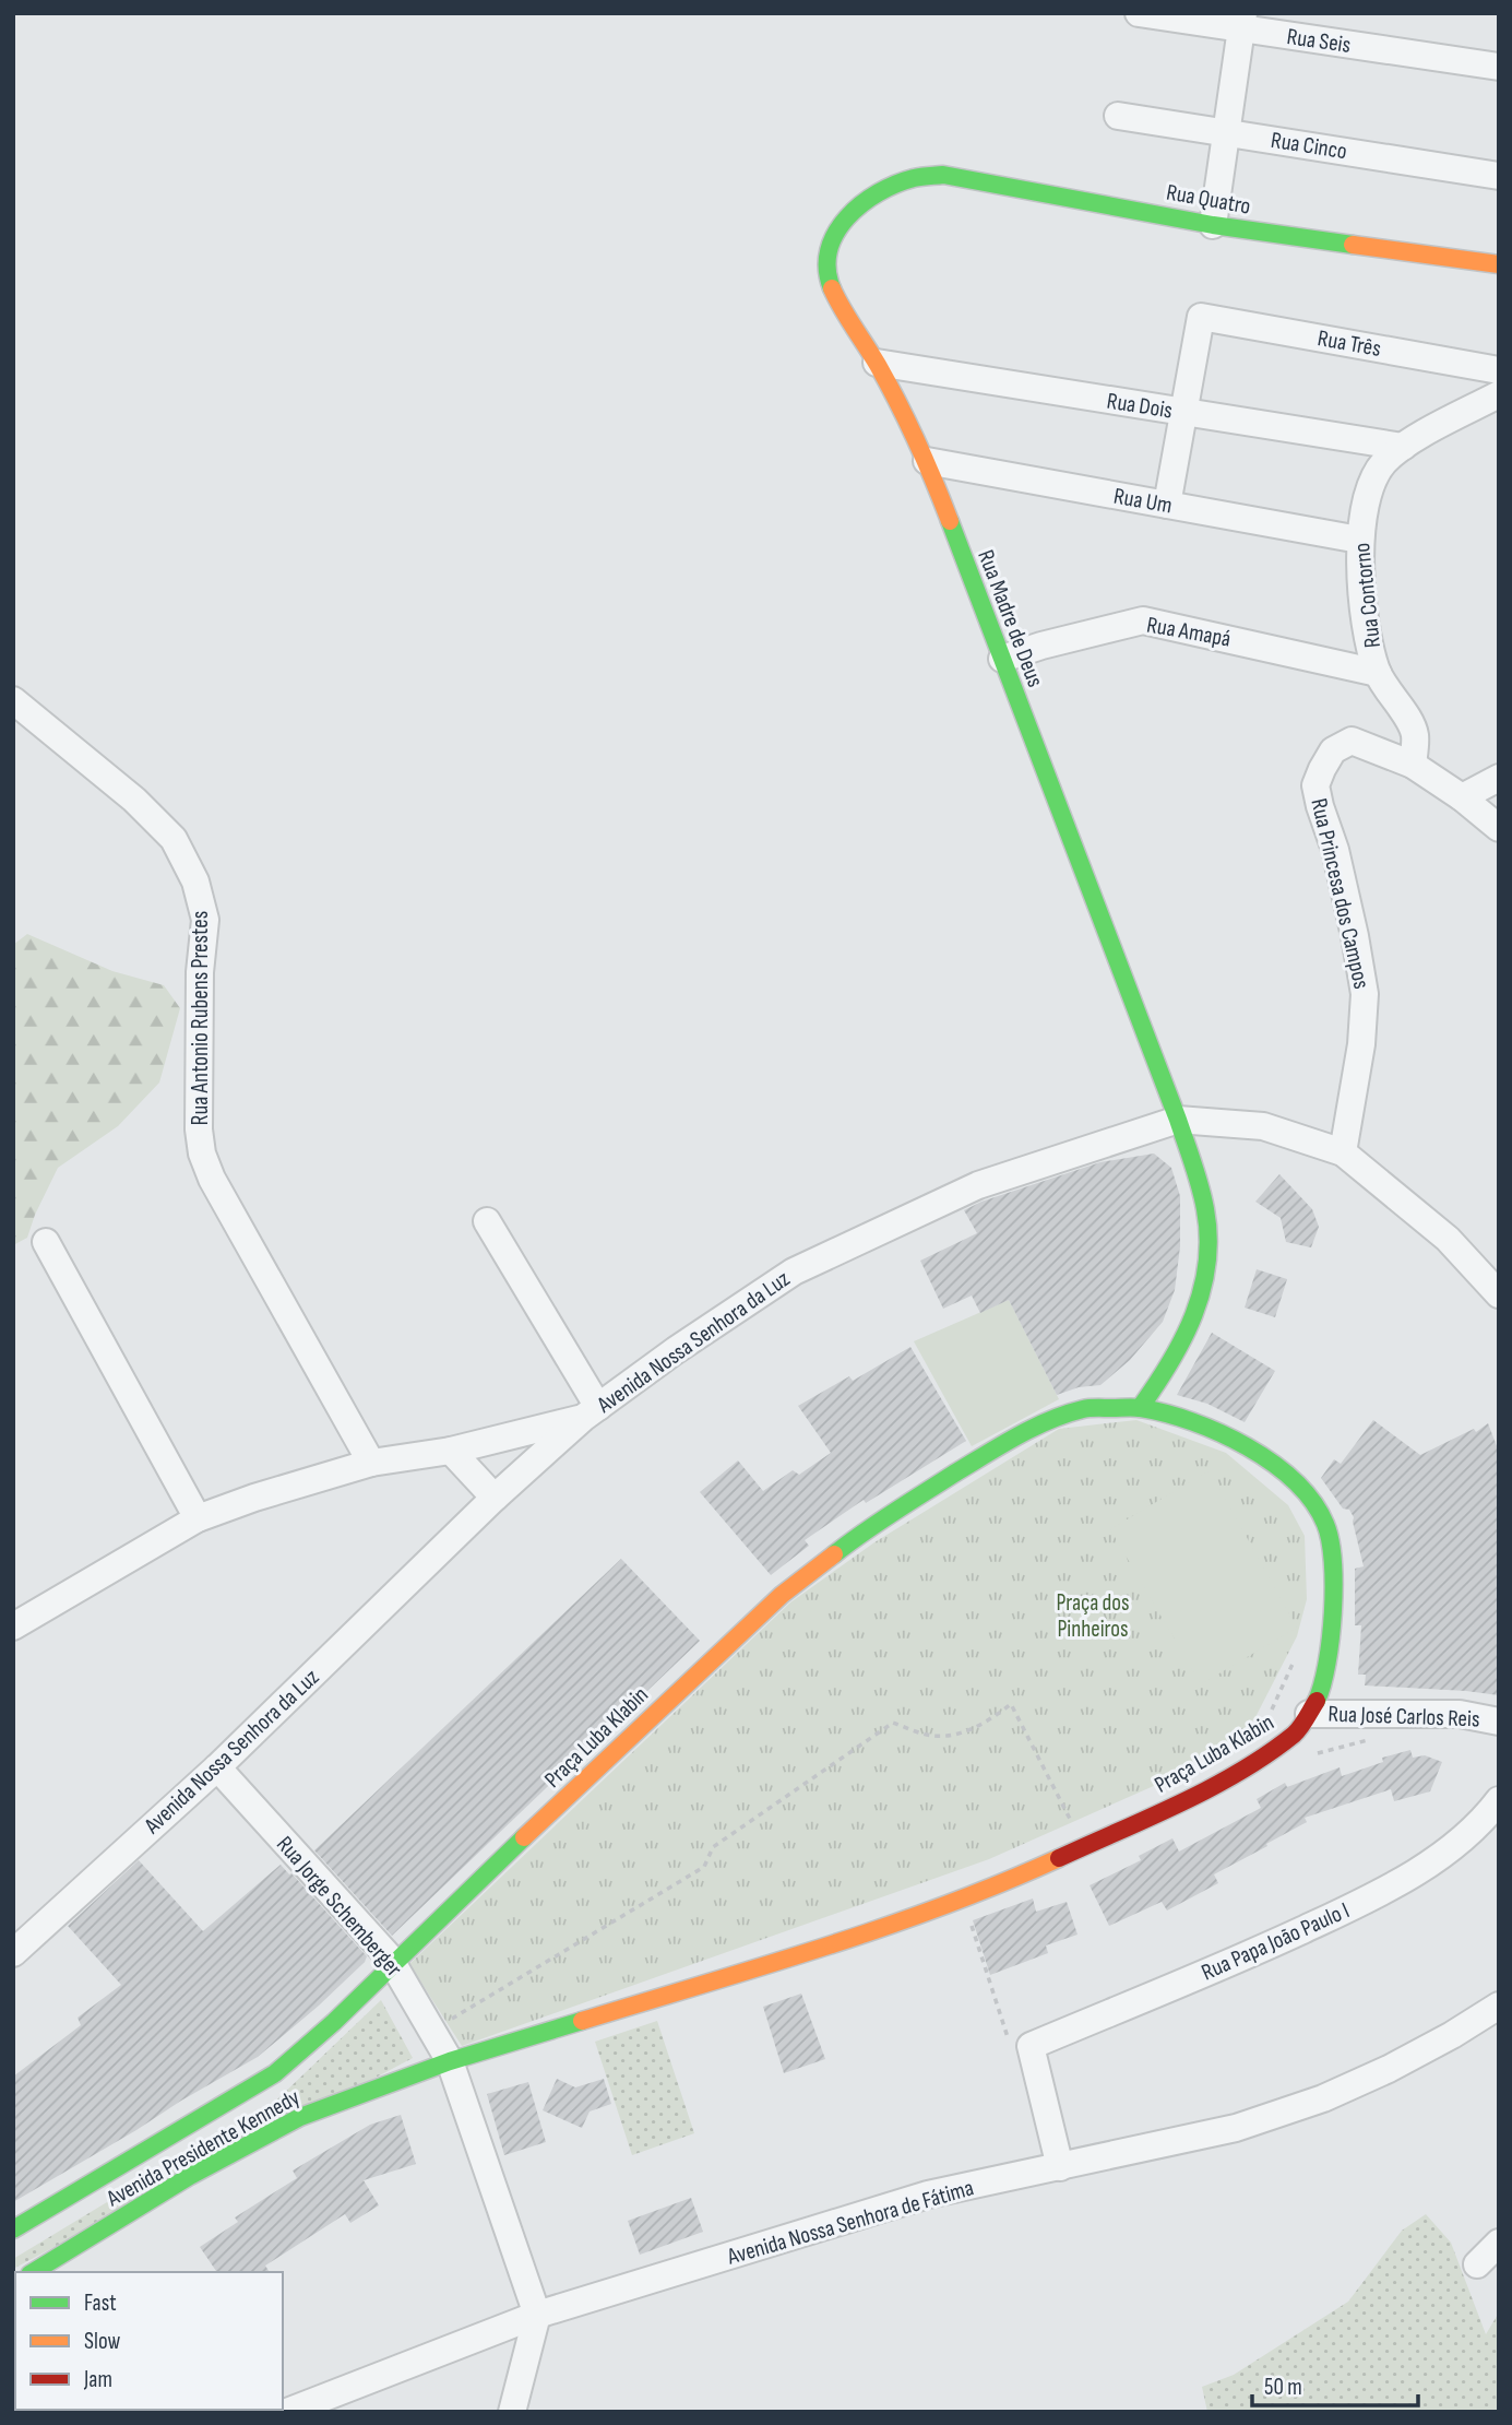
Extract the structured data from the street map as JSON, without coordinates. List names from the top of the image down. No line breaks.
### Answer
{"streets":{"main road":["Rua Quatro","Rua Madre de Deus","Praça Luba Klabin","Avenida Presidente Kennedy"],"street":["Rua Seis","Rua Cinco","Rua Três","Rua Dois","Rua Um","Rua Contorno","Rua Amapá","Rua Princesa dos Campos","Rua Antonio Rubens Prestes","Avenida Nossa Senhora da Luz","Rua José Carlos Reis","Rua Jorge Schemberger","Rua Papa João Paulo I","Avenida Nossa Senhora de Fátima"]},"crossings":[["Rua Quatro","Rua Madre de Deus"],["Rua Três","Rua Dois"],["Rua Dois","Rua Contorno"],["Rua Dois","Rua Madre de Deus"],["Rua Um","Rua Contorno"],["Rua Um","Rua Madre de Deus"],["Rua Contorno","Rua Amapá"],["Rua Contorno","Rua Princesa dos Campos"],["Rua Madre de Deus","Rua Amapá"],["Rua Madre de Deus","Avenida Nossa Senhora da Luz"],["Rua Madre de Deus","Praça Luba Klabin"],["Rua Princesa dos Campos","Avenida Nossa Senhora da Luz"],["Avenida Nossa Senhora da Luz","Rua Jorge Schemberger"],["Rua José Carlos Reis","Praça Luba Klabin"],["Praça Luba Klabin","Rua Jorge Schemberger"],["Praça Luba Klabin","Avenida Presidente Kennedy"],["Rua Jorge Schemberger","Avenida Presidente Kennedy"],["Rua Jorge Schemberger","Avenida Nossa Senhora de Fátima"]],"parks":["Praça dos Pinheiros"],"legend":["Fast","Slow","Jam"],"scale_bar":"50 m"}
